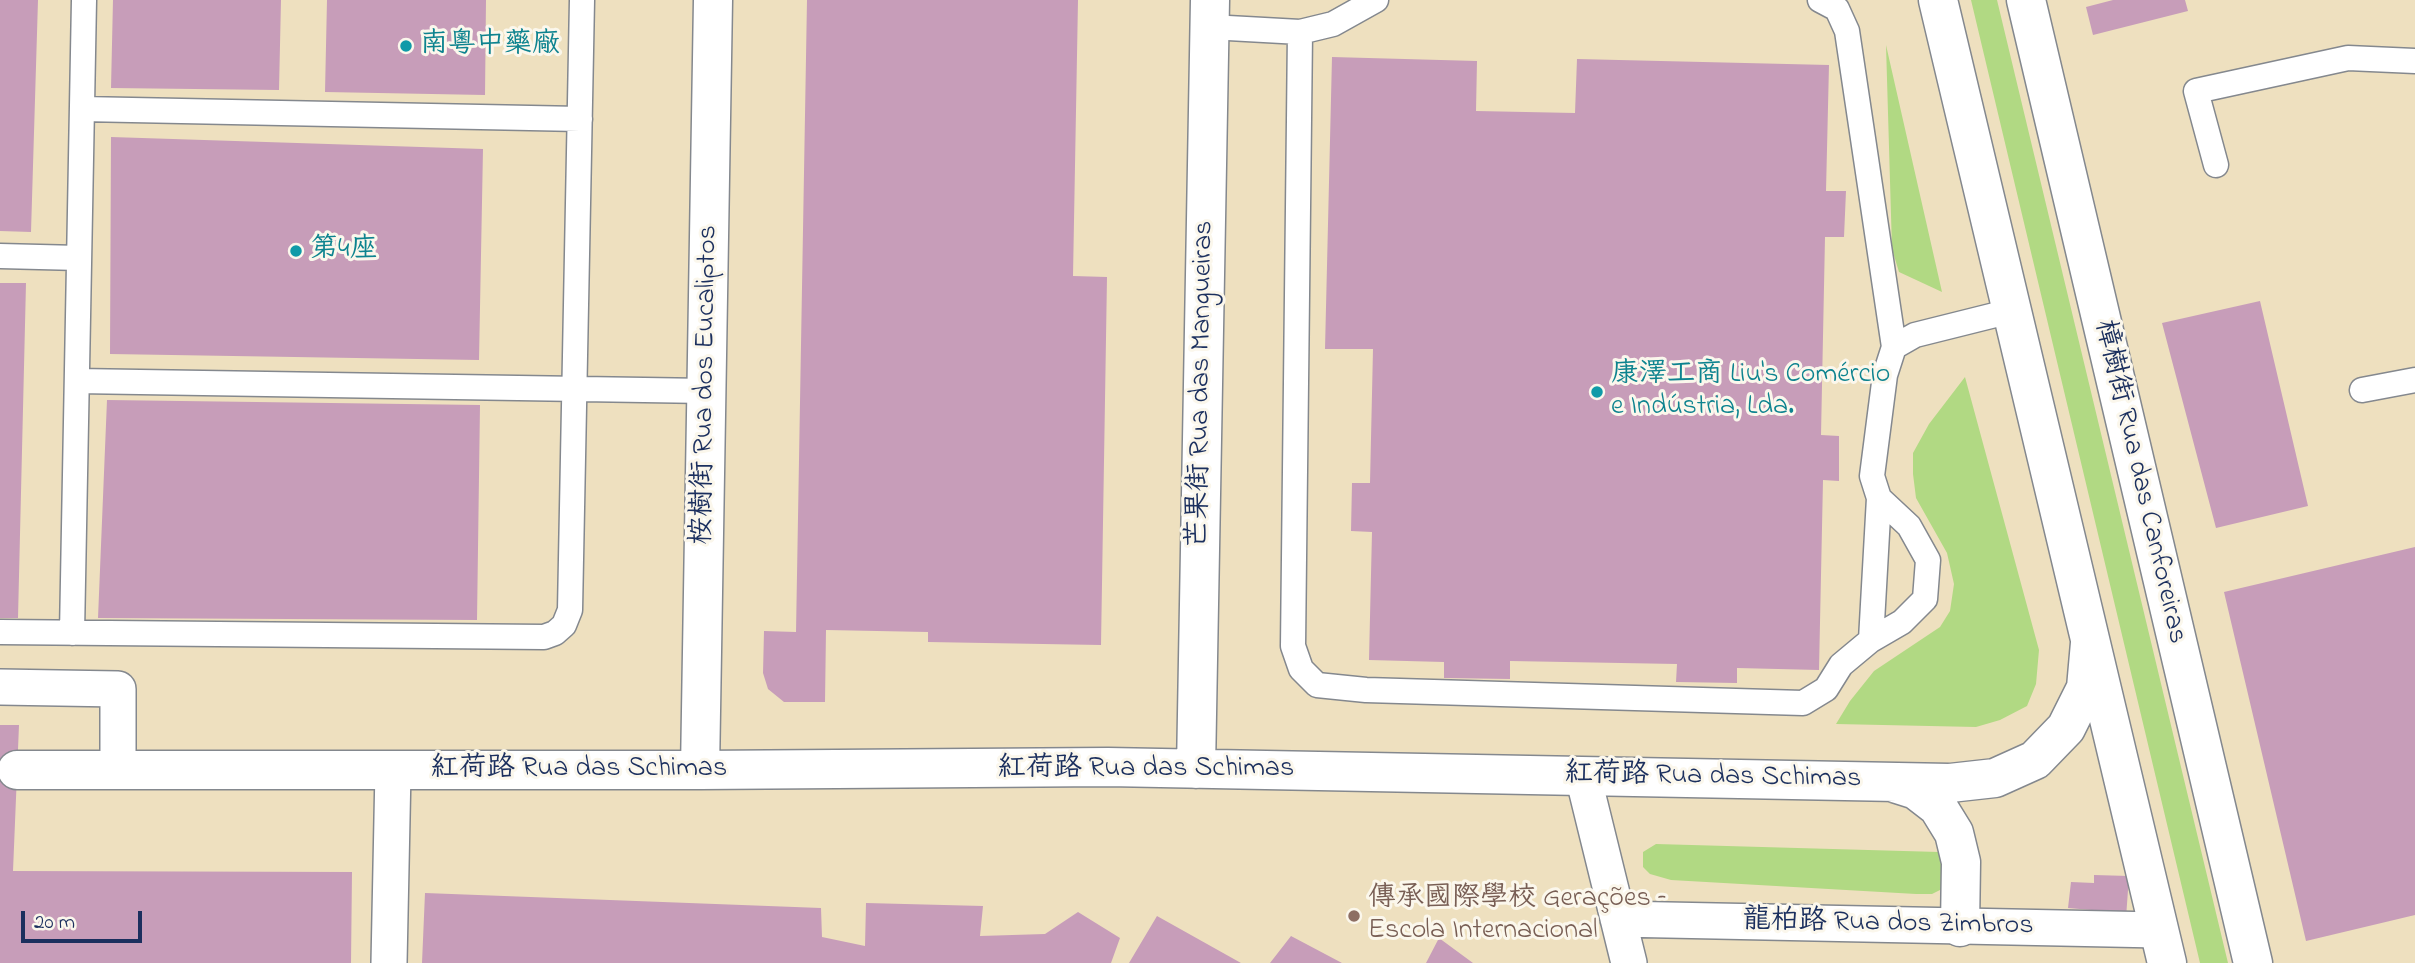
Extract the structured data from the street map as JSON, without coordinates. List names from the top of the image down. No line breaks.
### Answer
{"streets":{"street":["芒果街 Rua das Mangueiras","桉樹街 Rua dos Eucaliptos","樟樹街 Rua das Canforeiras","紅荷路 Rua das Schimas","龍柏路 Rua dos Zimbros"]},"crossings":[["芒果街 Rua das Mangueiras","紅荷路 Rua das Schimas"],["桉樹街 Rua dos Eucaliptos","紅荷路 Rua das Schimas"]],"places":["南粵中藥廠","第4座","康澤工商 Liu's Comércio e Indústria, Lda.","傳承國際學校 Gerações – Escola Internacional"],"scale_bar":"20 m"}
